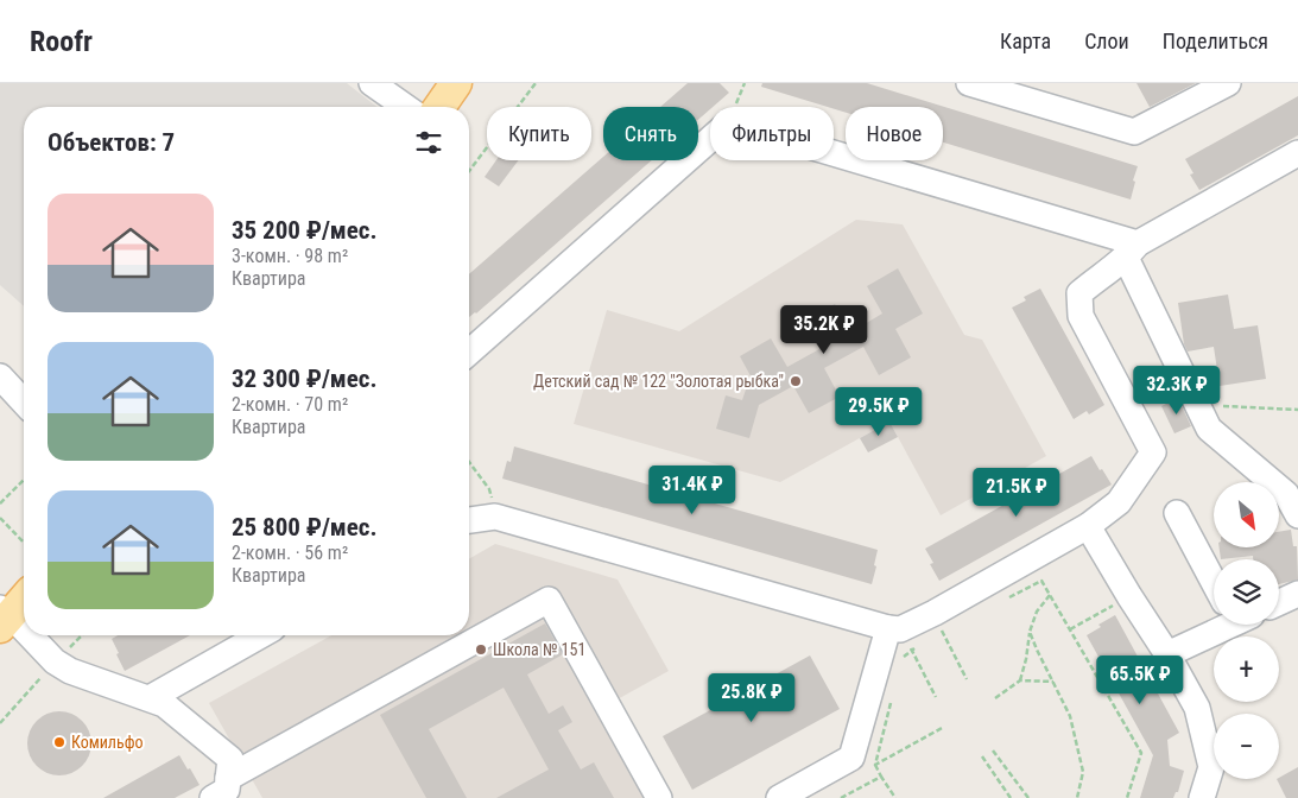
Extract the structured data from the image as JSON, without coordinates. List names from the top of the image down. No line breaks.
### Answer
{"places":["Детский сад № 122 \"Золотая рыбка\"","Школа № 151","Комильфо"],"north":"bottom right","page":{"header":"Roofr","nav":["Карта","Слои","Поделиться"],"chip":["Купить","Снять","Фильтры","Новое"],"heading":"Объектов: 7","list":[{"name":"35 200 ₽/мес.","note":"3-комн. · 98 m² · Квартира"},{"name":"32 300 ₽/мес.","note":"2-комн. · 70 m² · Квартира"},{"name":"25 800 ₽/мес.","note":"2-комн. · 56 m² · Квартира"}],"price":["35.2K ₽","32.3K ₽","29.5K ₽","31.4K ₽","21.5K ₽","65.5K ₽","25.8K ₽"],"map_buttons":["+","−"]}}
